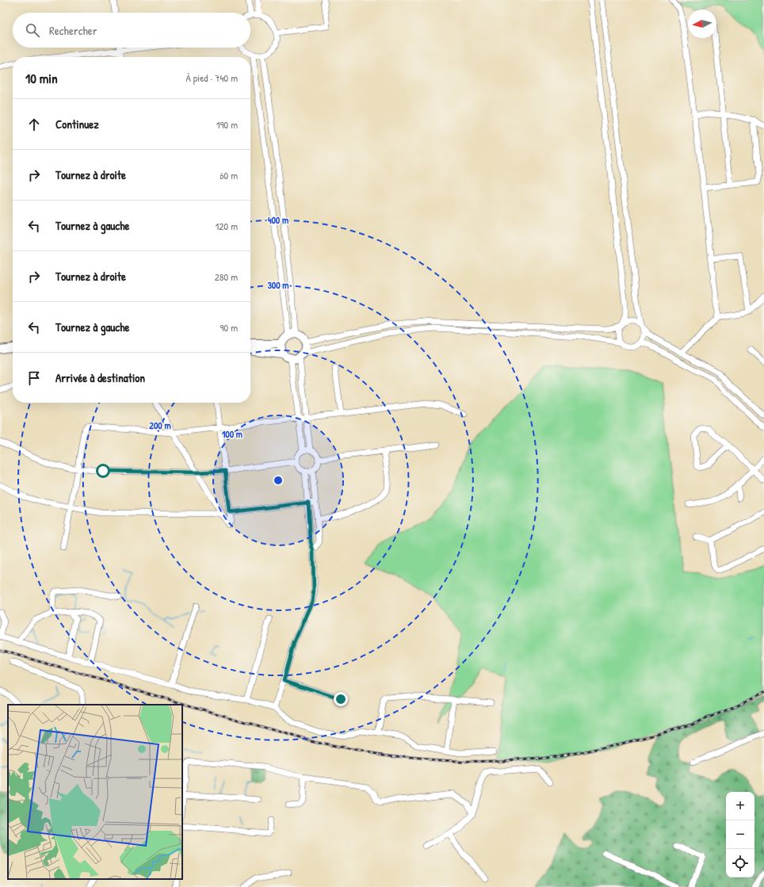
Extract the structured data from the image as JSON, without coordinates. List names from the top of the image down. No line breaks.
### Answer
{"north":"left","page":{"search":"Rechercher","heading":["10 min","À pied · 740 m"],"list":[["Continuez","190 m"],["Tournez à droite","60 m"],["Tournez à gauche","120 m"],["Tournez à droite","280 m"],["Tournez à gauche","90 m"],"Arrivée à destination"],"map_buttons":["+","−"]},"rings":["400 m","300 m","200 m","100 m"]}
